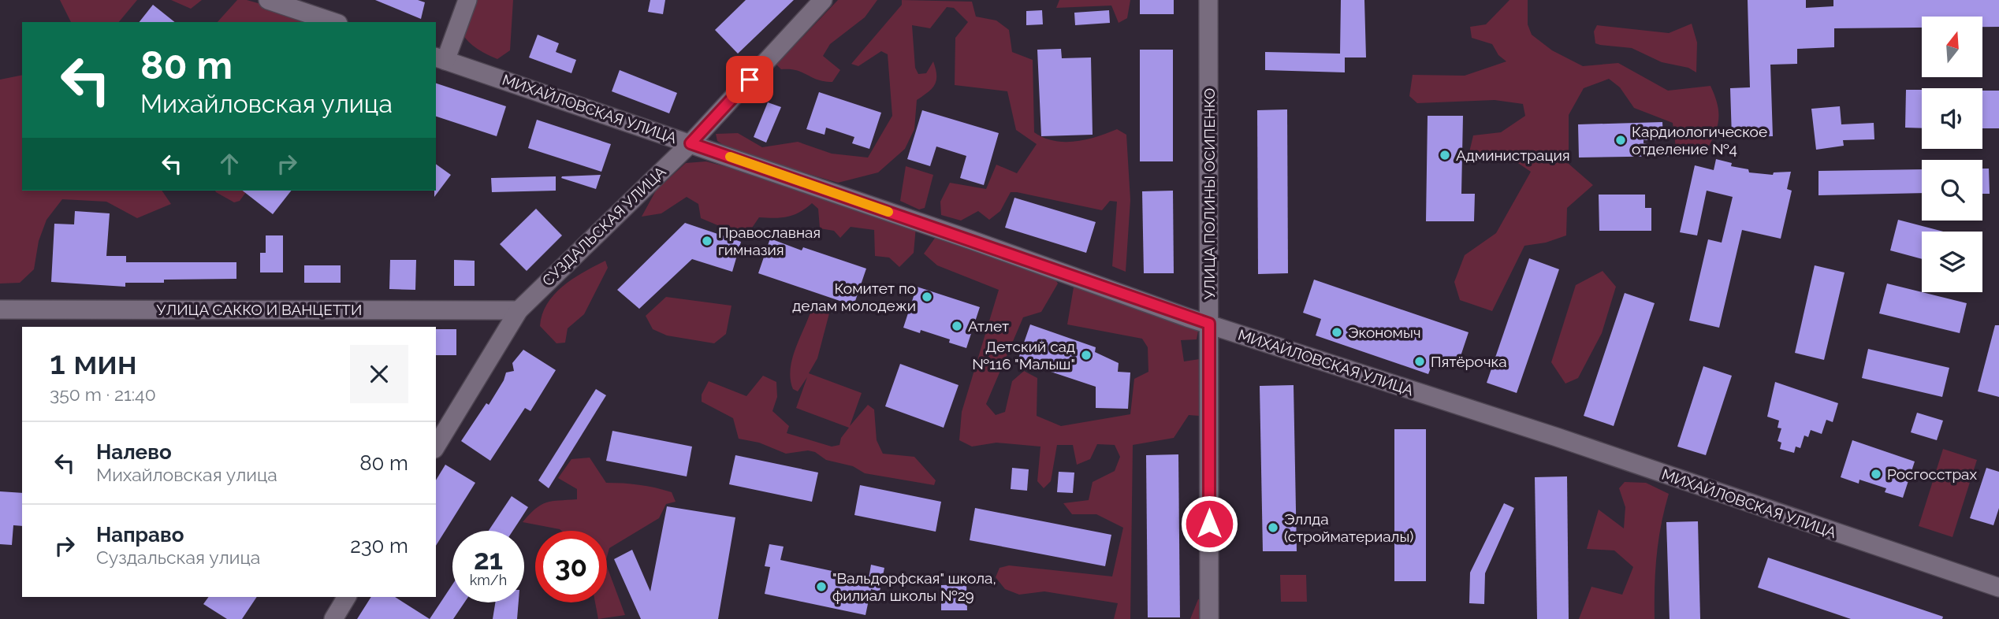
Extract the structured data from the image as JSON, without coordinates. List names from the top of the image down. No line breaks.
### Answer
{"streets":{"street":["МИХАЙЛОВСКАЯ УЛИЦА","УЛИЦА ПОЛИНЫ ОСИПЕНКО","СУЗДАЛЬСКАЯ УЛИЦА","УЛИЦА САККО И ВАНЦЕТТИ"]},"crossings":[["МИХАЙЛОВСКАЯ УЛИЦА","УЛИЦА ПОЛИНЫ ОСИПЕНКО"],["МИХАЙЛОВСКАЯ УЛИЦА","СУЗДАЛЬСКАЯ УЛИЦА"],["СУЗДАЛЬСКАЯ УЛИЦА","УЛИЦА САККО И ВАНЦЕТТИ"]],"places":["Кардиологическое отделение №4","Администрация","Православная гимназия","Комитет по делам молодежи","Атлет","Экономыч","Детский сад №116 \"Малыш\"","Пятёрочка","Росгосстрах","Эллда (стройматериалы)","\"Вальдорфская\" школа, филиал школы №29"],"north":"top","page":{"turn":["80 m","Михайловская улица"],"heading":["1 мин","350 m · 21:40"],"list":[{"name":"Налево","note":"Михайловская улица","value":"80 m"},{"name":"Направо","note":"Суздальская улица","value":"230 m"}],"speed":"21 km/h","limit":"30"}}
